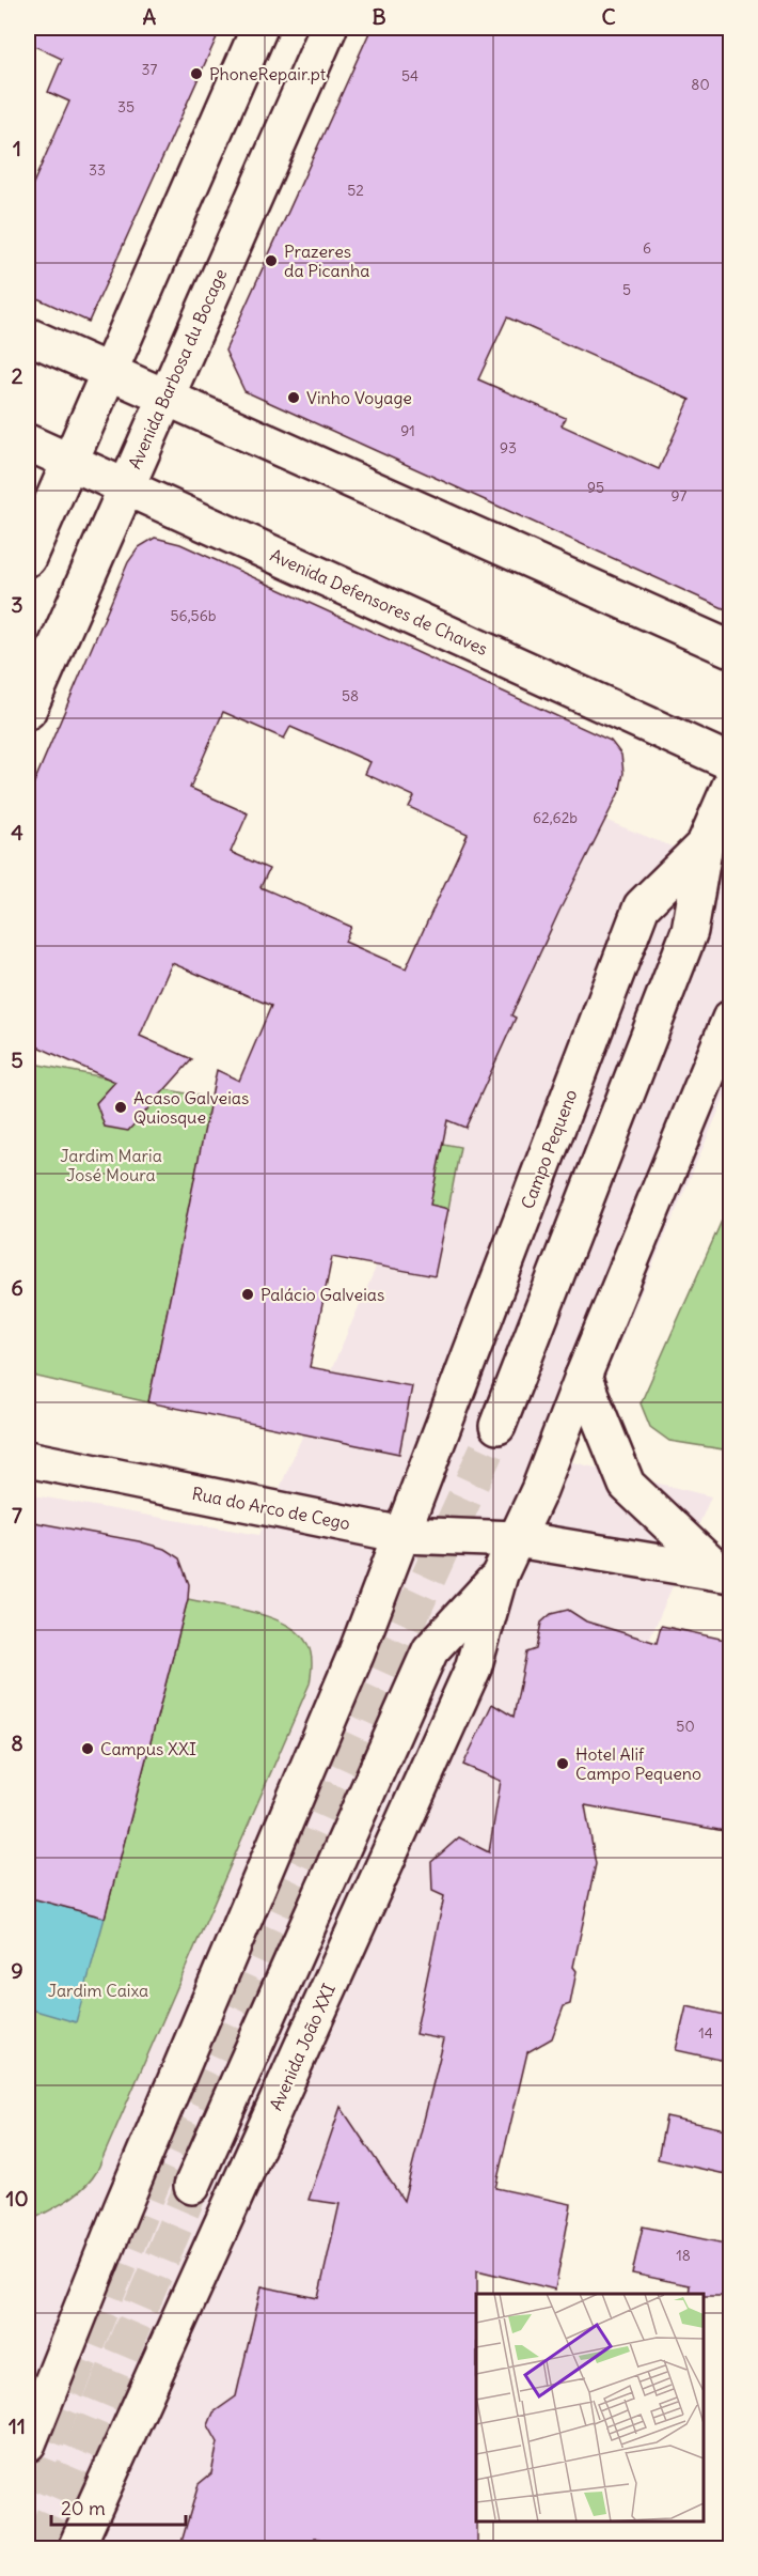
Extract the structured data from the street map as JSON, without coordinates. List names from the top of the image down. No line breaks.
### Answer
{"streets":{"main road":["Avenida Barbosa du Bocage","Avenida Defensores de Chaves","Campo Pequeno","Rua do Arco de Cego","Avenida João XXI"]},"crossings":[["Avenida Barbosa du Bocage","Avenida Defensores de Chaves"],["Campo Pequeno","Rua do Arco de Cego"],["Rua do Arco de Cego","Avenida João XXI"]],"parks":["Jardim Maria José Moura","Jardim Caixa"],"places":["PhoneRepair.pt","Prazeres da Picanha","Vinho Voyage","Acaso Galveias Quiosque","Palácio Galveias","Campus XXI","Hotel Alif Campo Pequeno"],"house_numbers":["37","54","80","35","33","52","6","5","91","93","95","97","56,56b","58","62,62b","50","14","18"],"scale_bar":"20 m","grid":{"columns":["A","B","C"],"rows":["1","2","3","4","5","6","7","8","9","10","11"]}}
